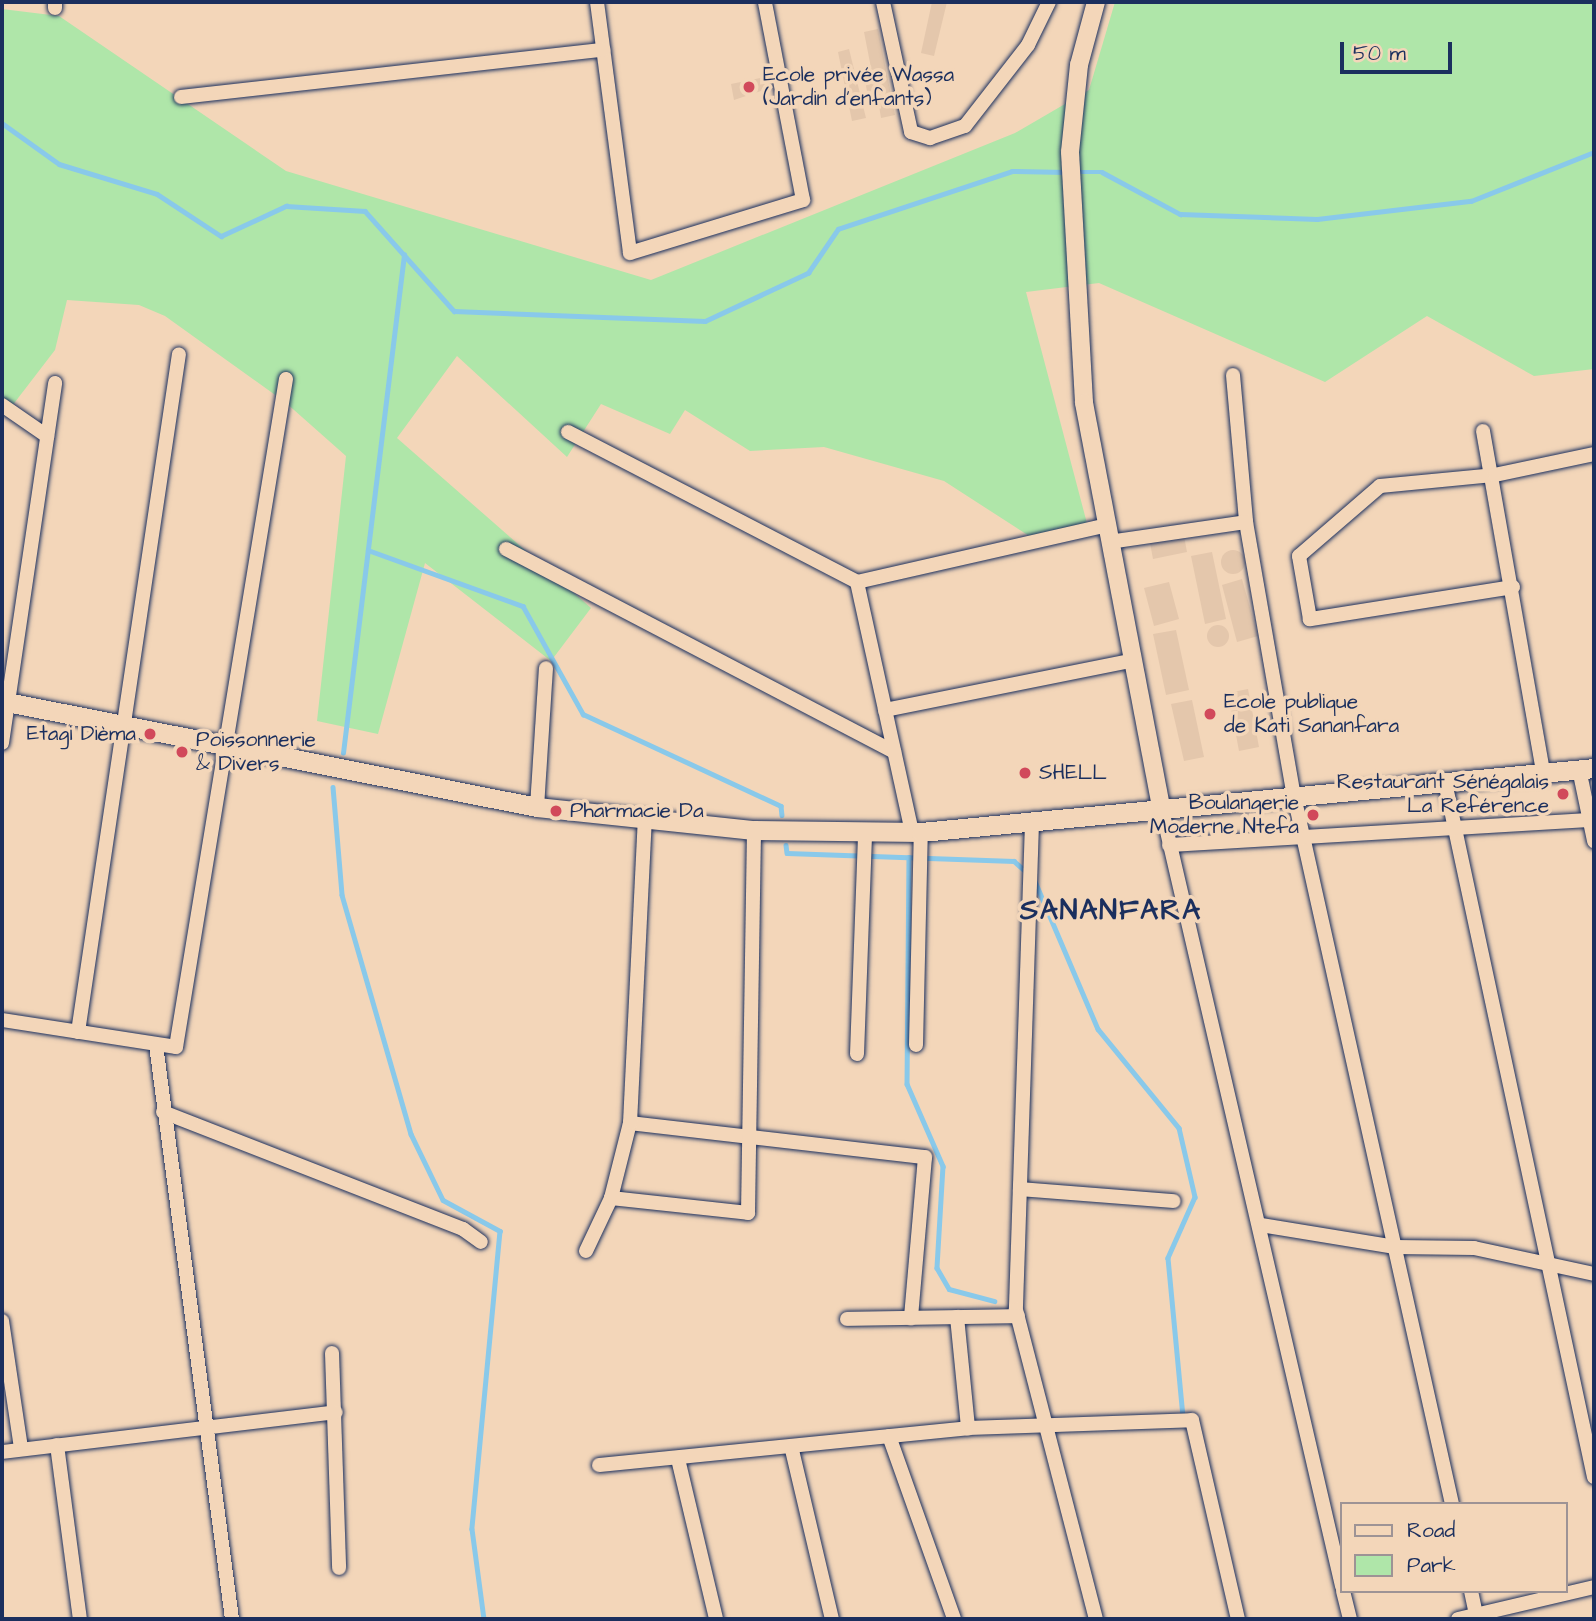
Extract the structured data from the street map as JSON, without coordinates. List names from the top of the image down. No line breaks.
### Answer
{"districts":["SANANFARA"],"places":["Ecole privée Wassa (Jardin d'enfants)","Ecole publique de Kati Sananfara","Etagi Dièma","Poissonnerie & Divers","SHELL","Restaurant Sénégalais La Reférence","Pharmacie Da","Boulangerie Moderne Ntefa"],"legend":["Road","Park"],"scale_bar":"50 m"}
